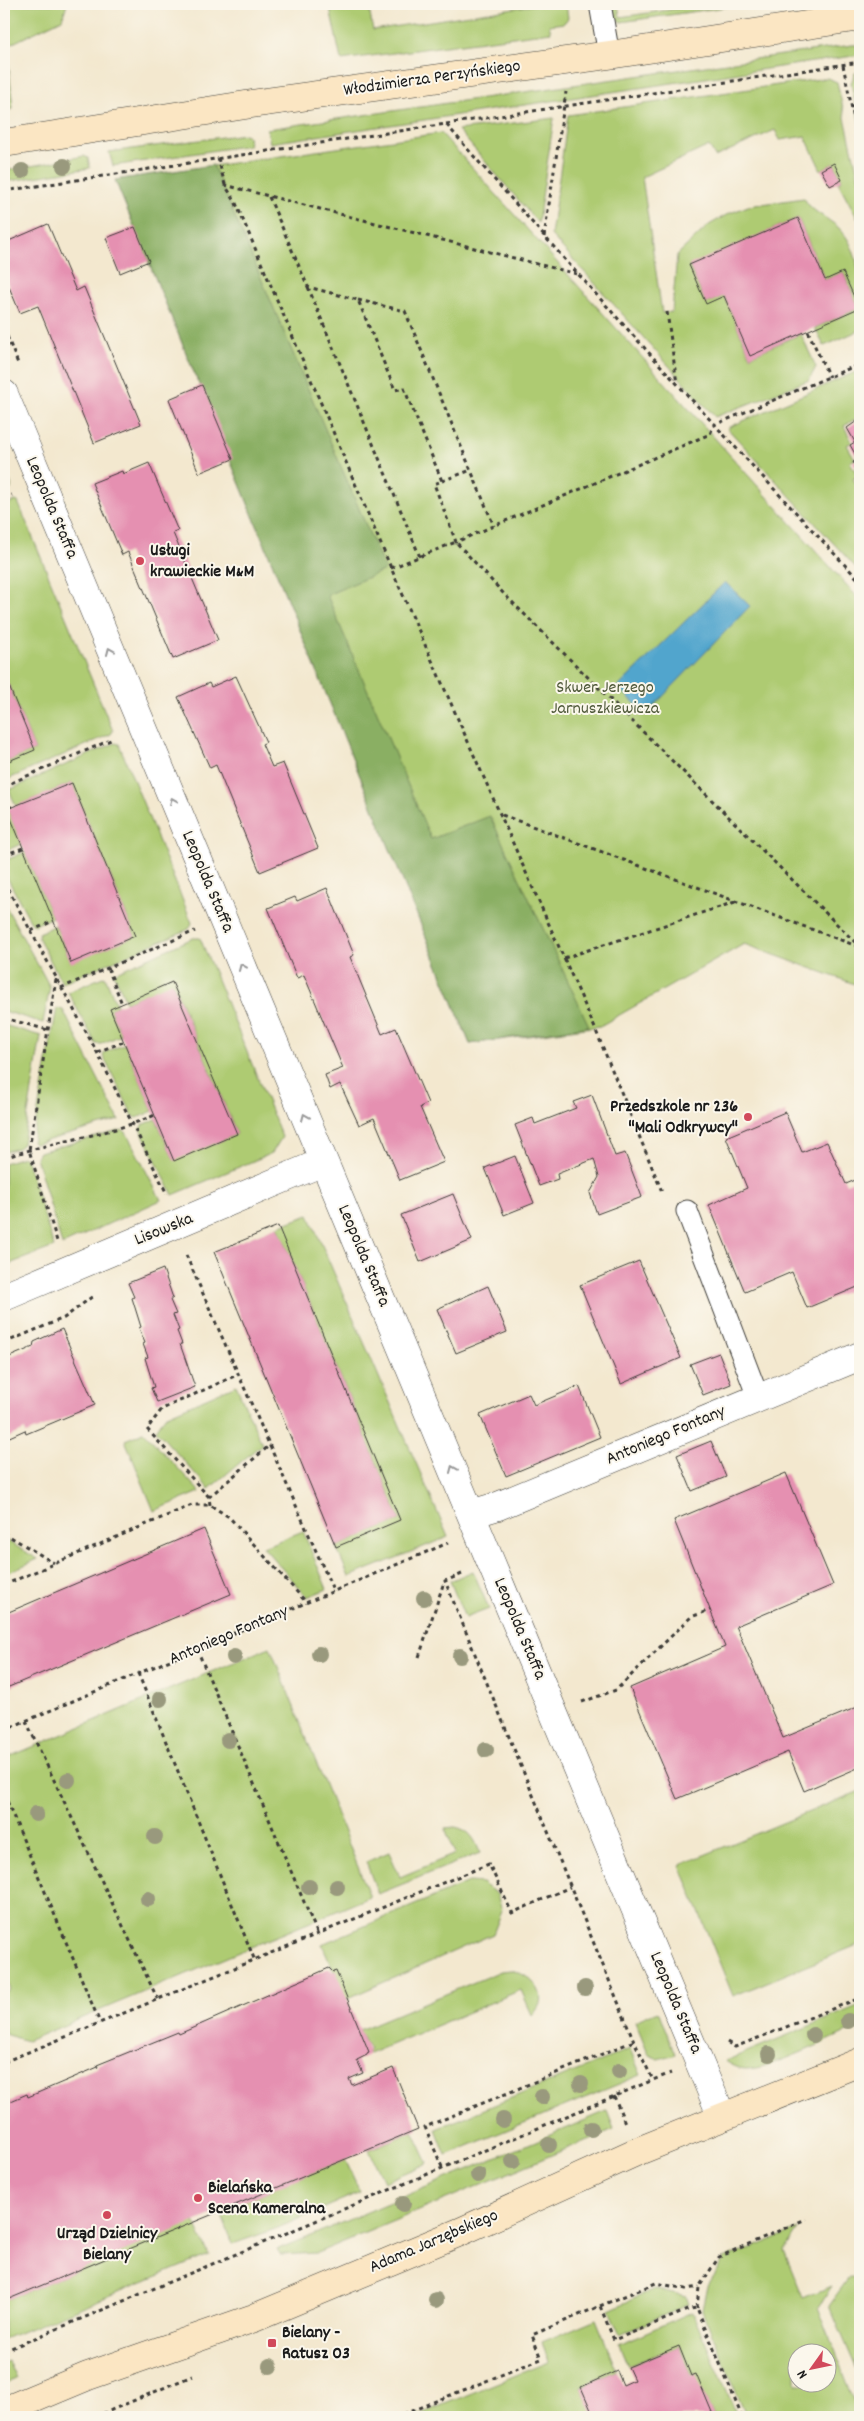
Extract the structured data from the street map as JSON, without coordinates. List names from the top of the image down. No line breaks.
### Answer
{"streets":{"street":["Włodzimierza Perzyńskiego","Leopolda Staffa","Lisowska","Antoniego Fontany","Adama Jarzębskiego"]},"crossings":[["Leopolda Staffa","Lisowska"],["Leopolda Staffa","Antoniego Fontany"],["Leopolda Staffa","Adama Jarzębskiego"]],"one_way":["Leopolda Staffa"],"parks":["Skwer Jerzego Jarnuszkiewicza"],"places":{"other":["Usługi krawieckie M&M","Przedszkole nr 236 \"Mali Odkrywcy\"","Bielańska Scena Kameralna","Urząd Dzielnicy Bielany"],"transit":["Bielany - Ratusz 03"]},"north":"bottom left"}
